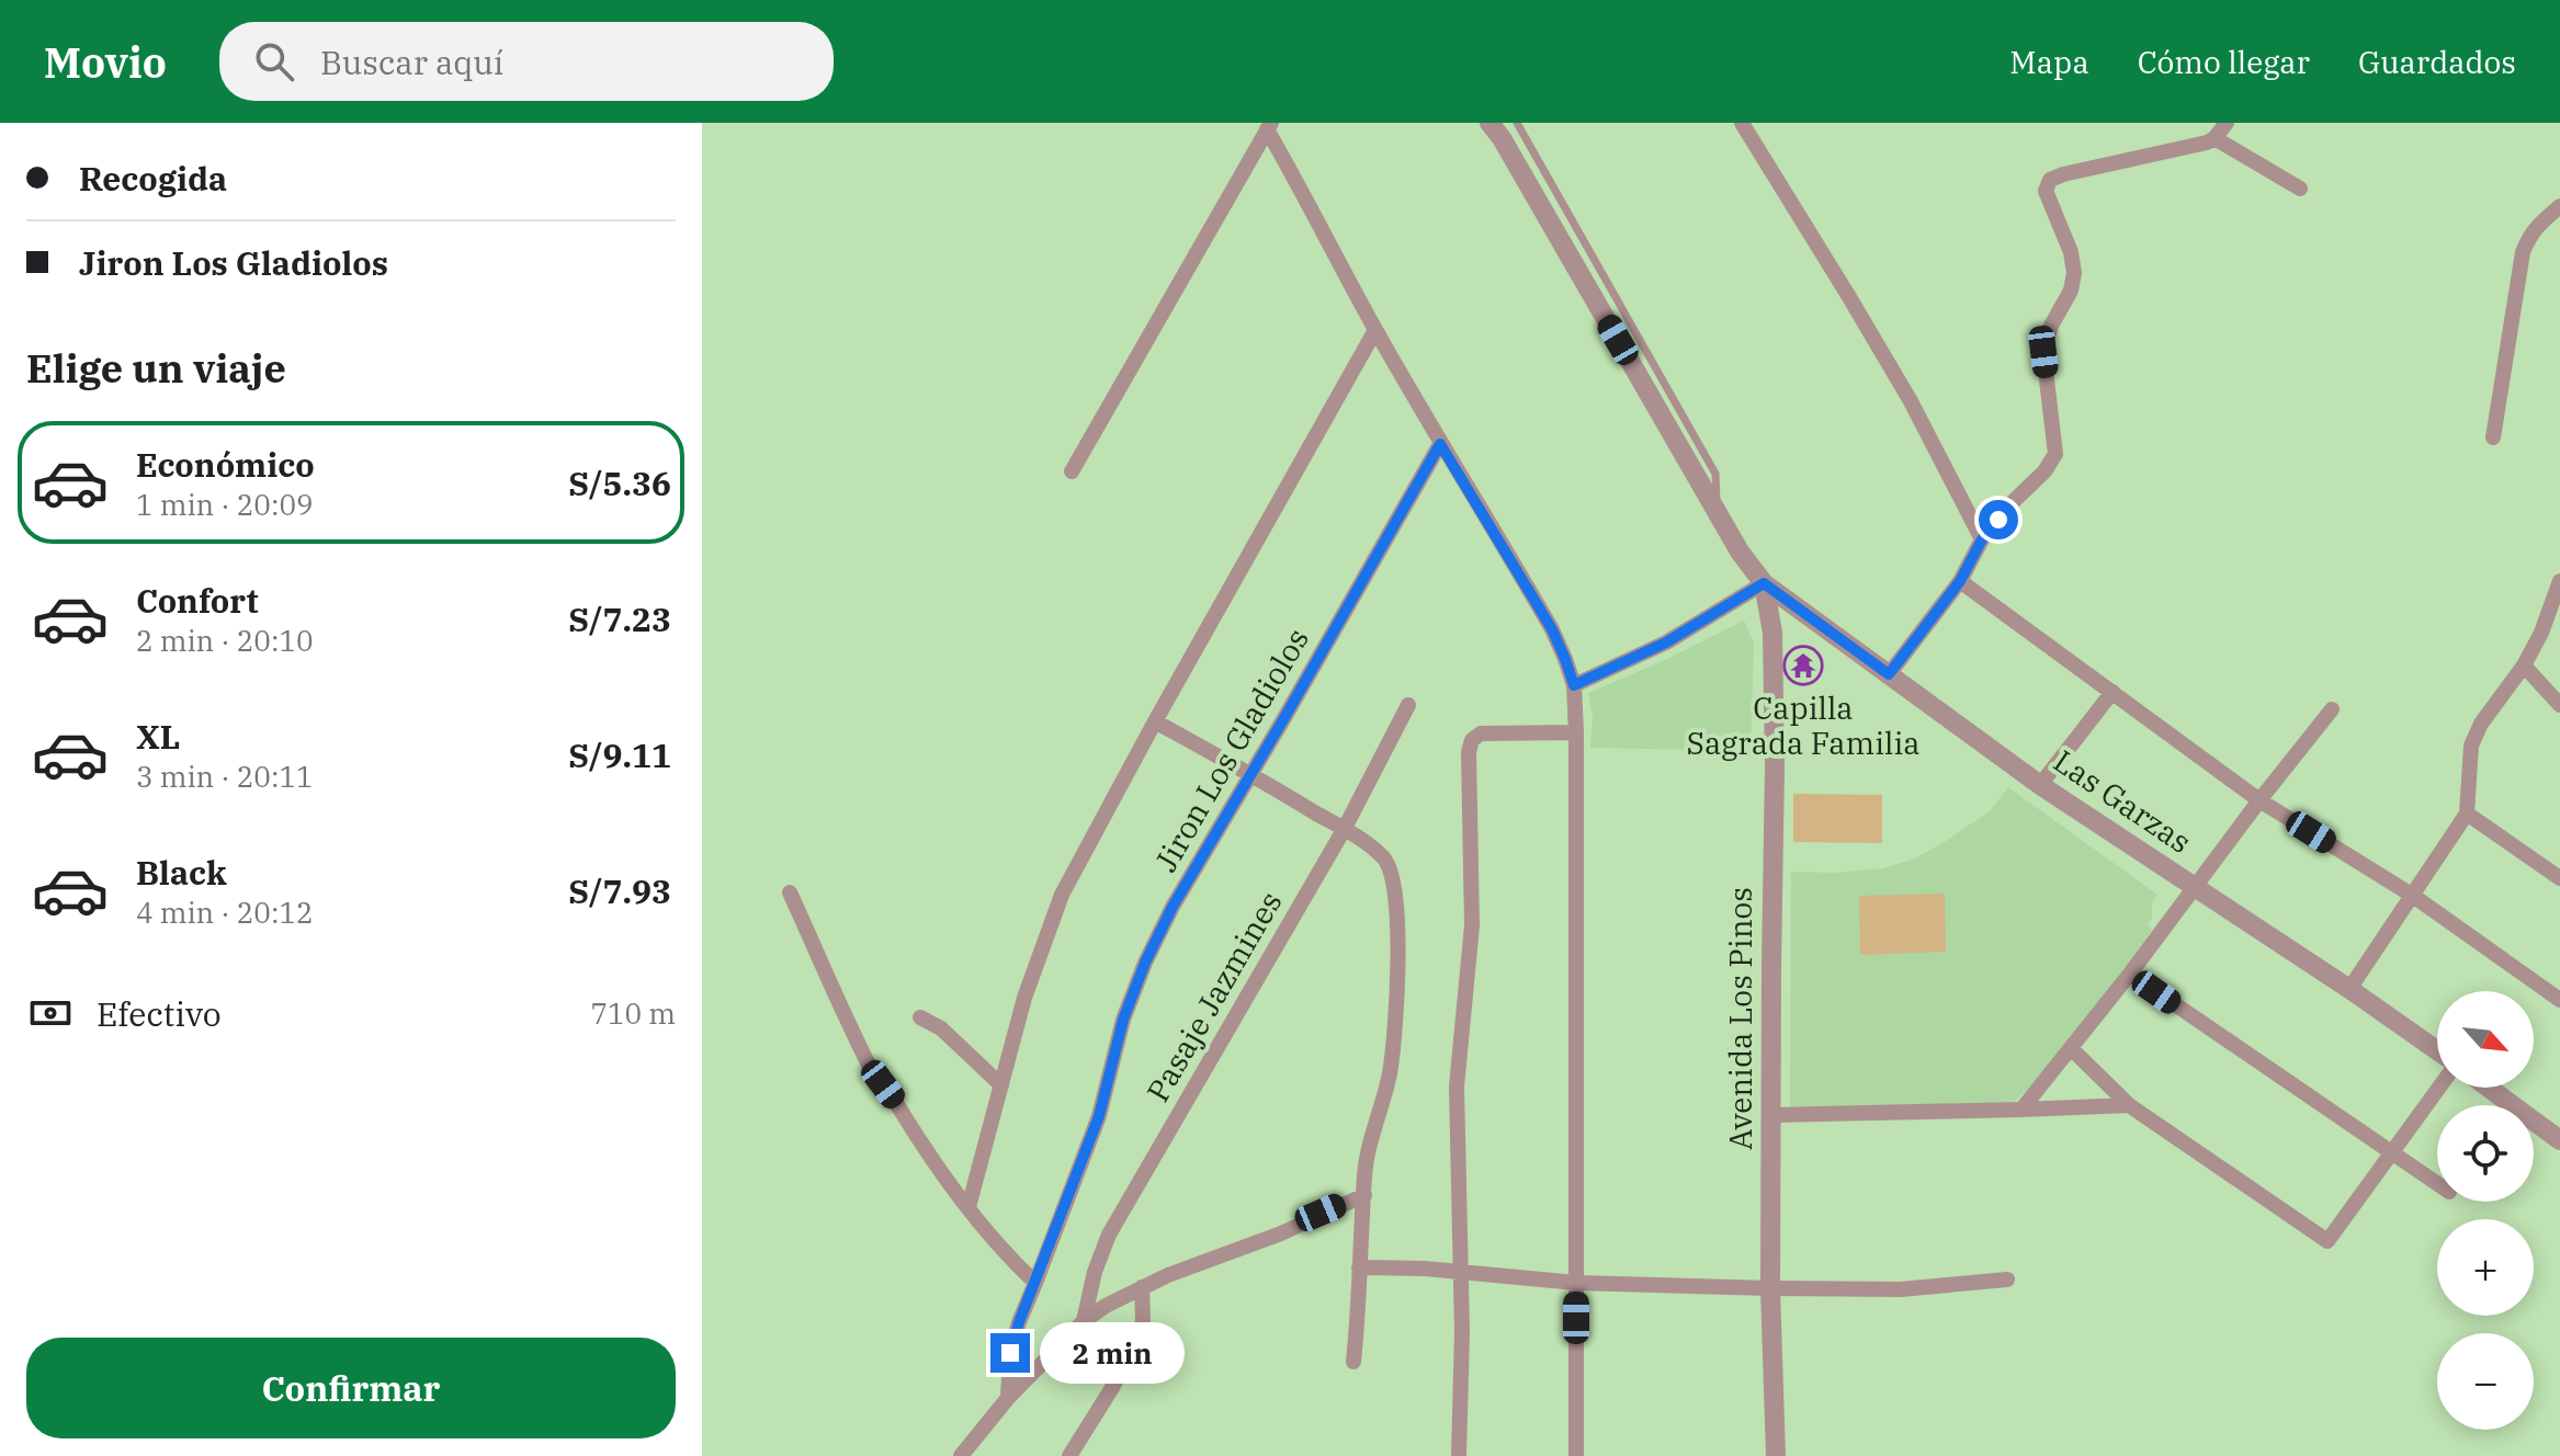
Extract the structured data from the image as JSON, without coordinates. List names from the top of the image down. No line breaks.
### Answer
{"streets":{"street":["Jiron Los Gladiolos","Las Garzas","Pasaje Jazmines","Avenida Los Pinos"]},"crossings":[["Las Garzas","Avenida Los Pinos"]],"places":{"temple":["Capilla Sagrada Familia"]},"north":"bottom right","page":{"header":"Movio","search":"Buscar aquí","nav":["Mapa","Cómo llegar","Guardados"],"banner":["Recogida","Jiron Los Gladiolos"],"heading":"Elige un viaje","list":[{"name":"Económico","note":"1 min · 20:09","value":"S/5.36"},{"name":"Confort","note":"2 min · 20:10","value":"S/7.23"},{"name":"XL","note":"3 min · 20:11","value":"S/9.11"},{"name":"Black","note":"4 min · 20:12","value":"S/7.93"}],"pay":["Efectivo","710 m"],"map_buttons":["+","−"],"buttons":"Confirmar","bubble":"2 min"}}
